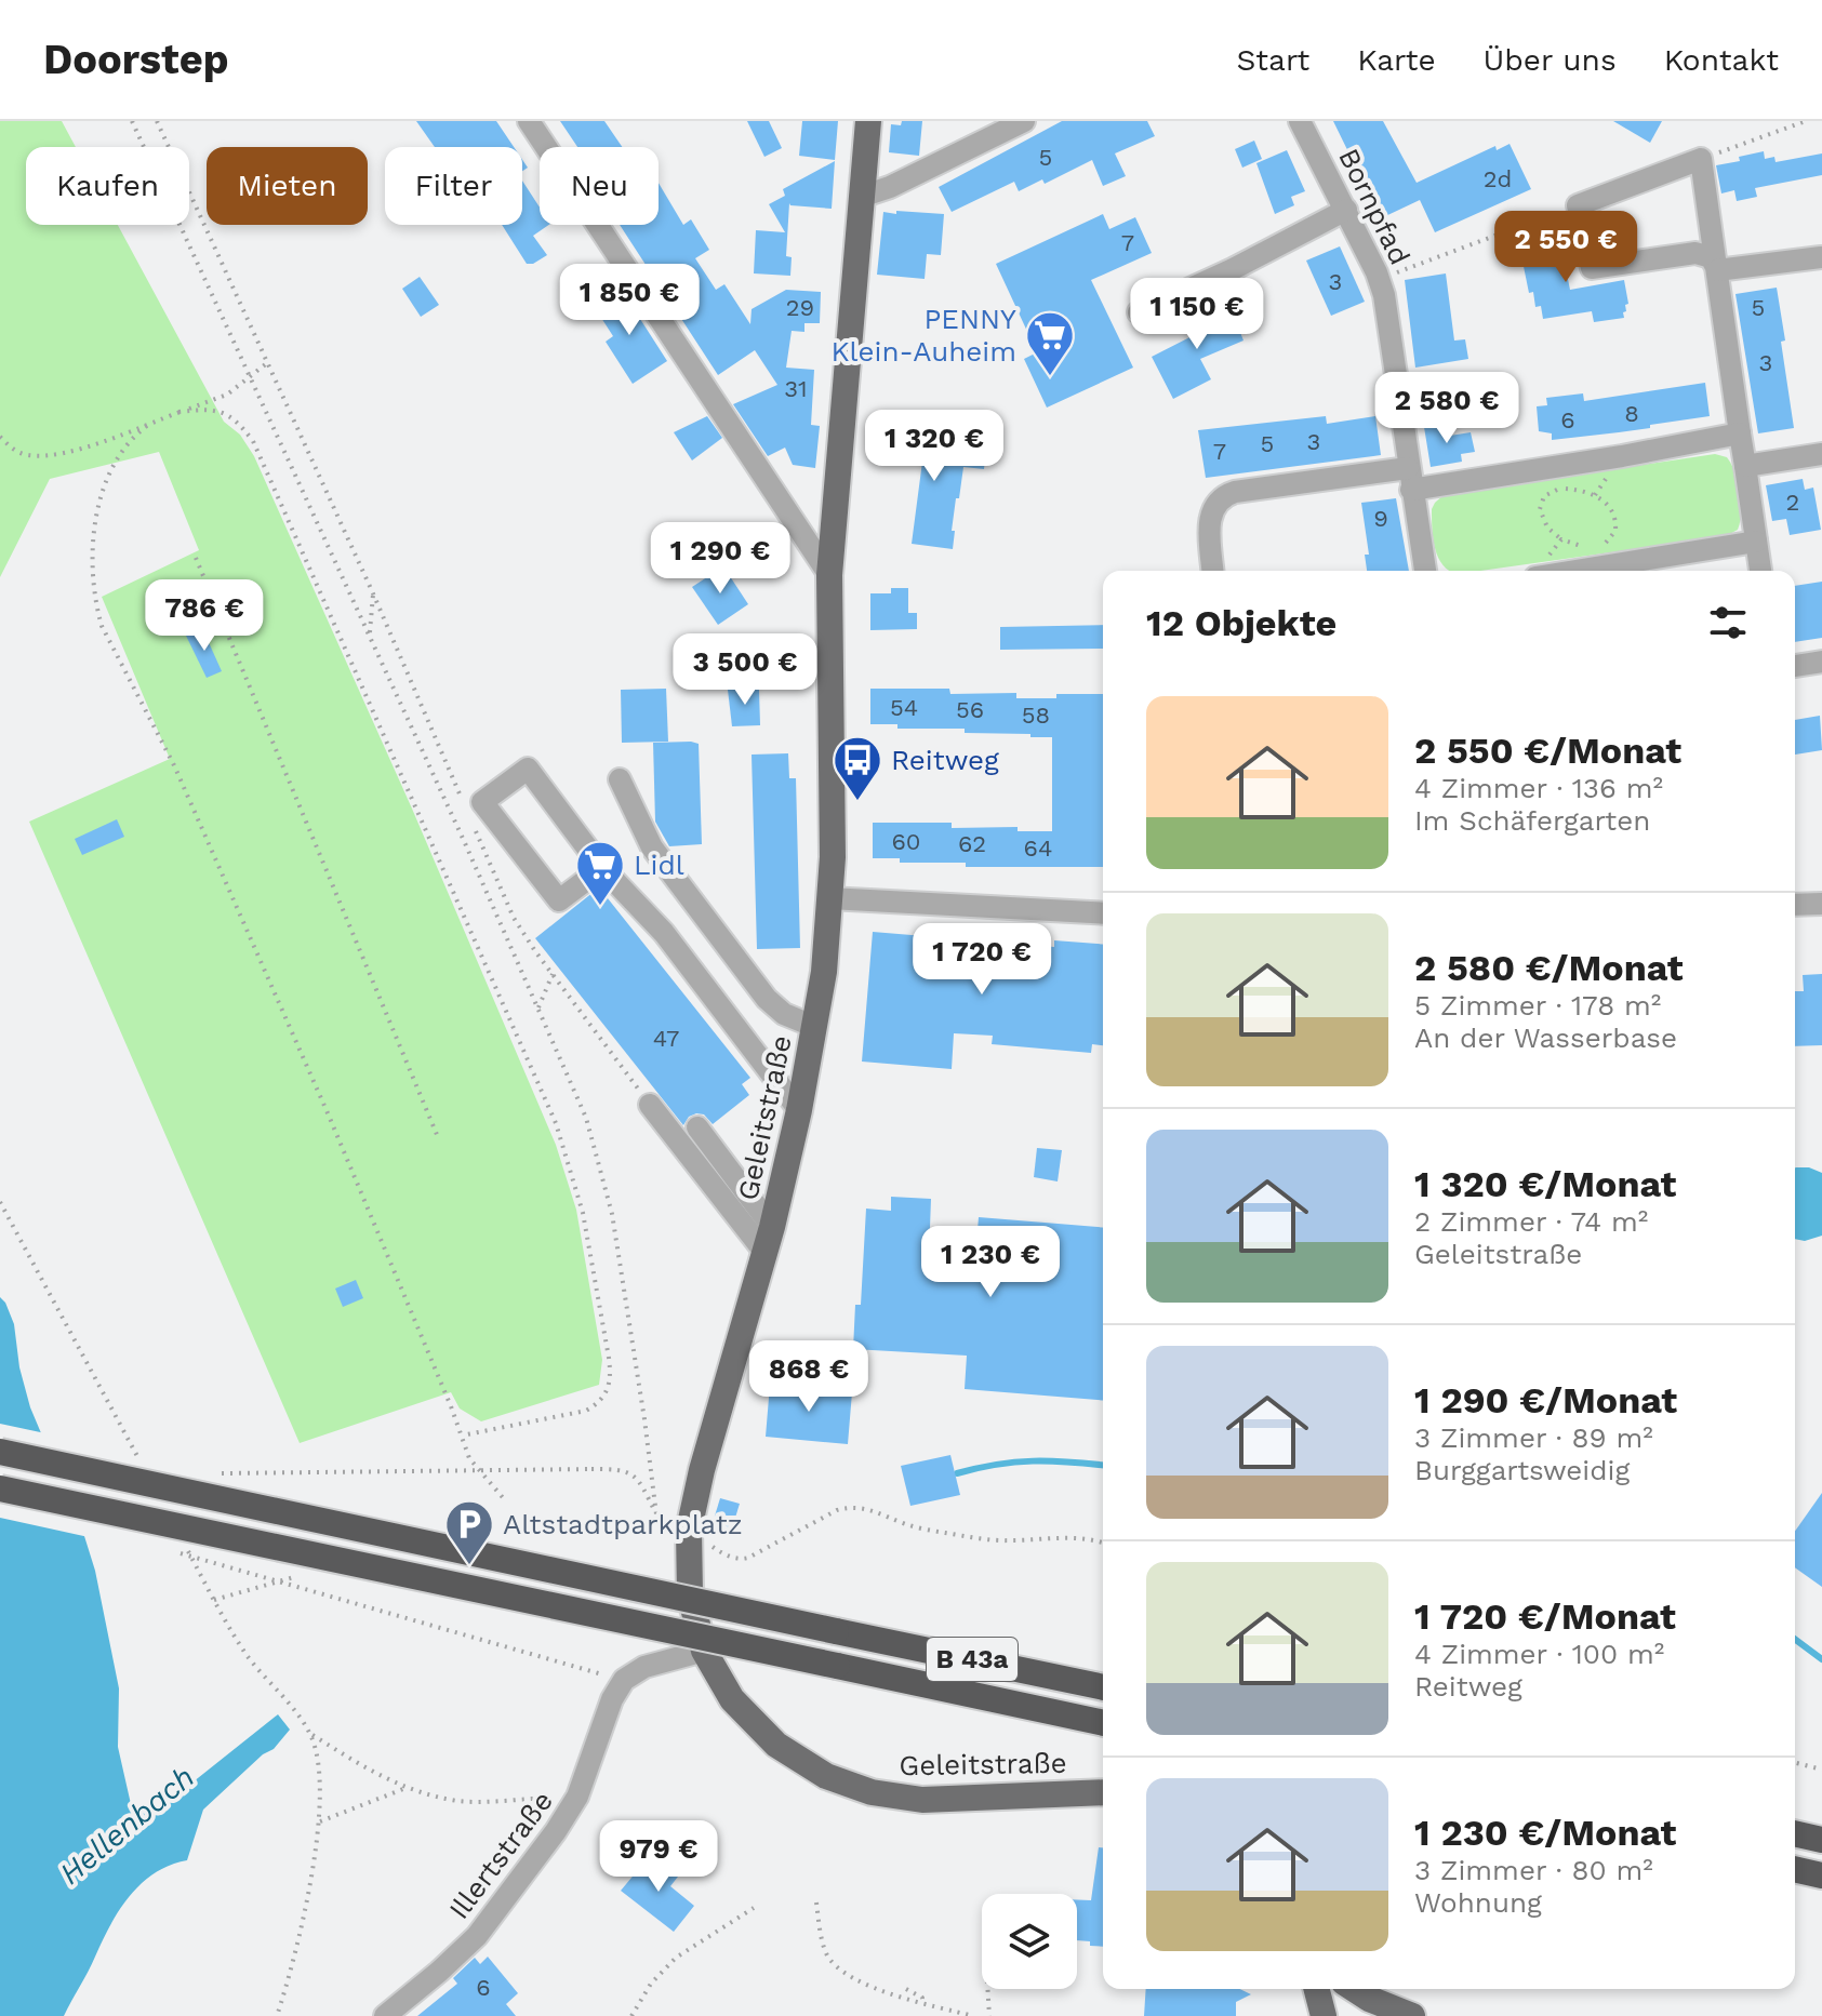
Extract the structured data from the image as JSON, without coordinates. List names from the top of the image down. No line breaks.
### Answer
{"streets":{"highway":["B 43a"],"main road":["Geleitstraße"],"street":["Bornpfad","Illertstraße"]},"crossings":[["Geleitstraße","Illertstraße"]],"water":["Hellenbach"],"places":{"supermarket":["PENNY Klein-Auheim","Lidl"],"bus stop":["Reitweg"],"parking":["Altstadtparkplatz"]},"house_numbers":["5","2d","7","3","29","5","3","31","8","6","3","5","7","2","9","54","56","58","60","62","64","47","6"],"page":{"header":"Doorstep","nav":["Start","Karte","Über uns","Kontakt"],"chip":["Kaufen","Mieten","Filter","Neu"],"price":["2 550 €","1 850 €","1 150 €","2 580 €","1 320 €","1 290 €","786 €","3 500 €","1 720 €","1 230 €","868 €","979 €"],"heading":"12 Objekte","list":[{"name":"2 550 €/Monat","note":"4 Zimmer · 136 m² · Im Schäfergarten"},{"name":"2 580 €/Monat","note":"5 Zimmer · 178 m² · An der Wasserbase"},{"name":"1 320 €/Monat","note":"2 Zimmer · 74 m² · Geleitstraße"},{"name":"1 290 €/Monat","note":"3 Zimmer · 89 m² · Burggartsweidig"},{"name":"1 720 €/Monat","note":"4 Zimmer · 100 m² · Reitweg"},{"name":"1 230 €/Monat","note":"3 Zimmer · 80 m² · Wohnung"}]}}
